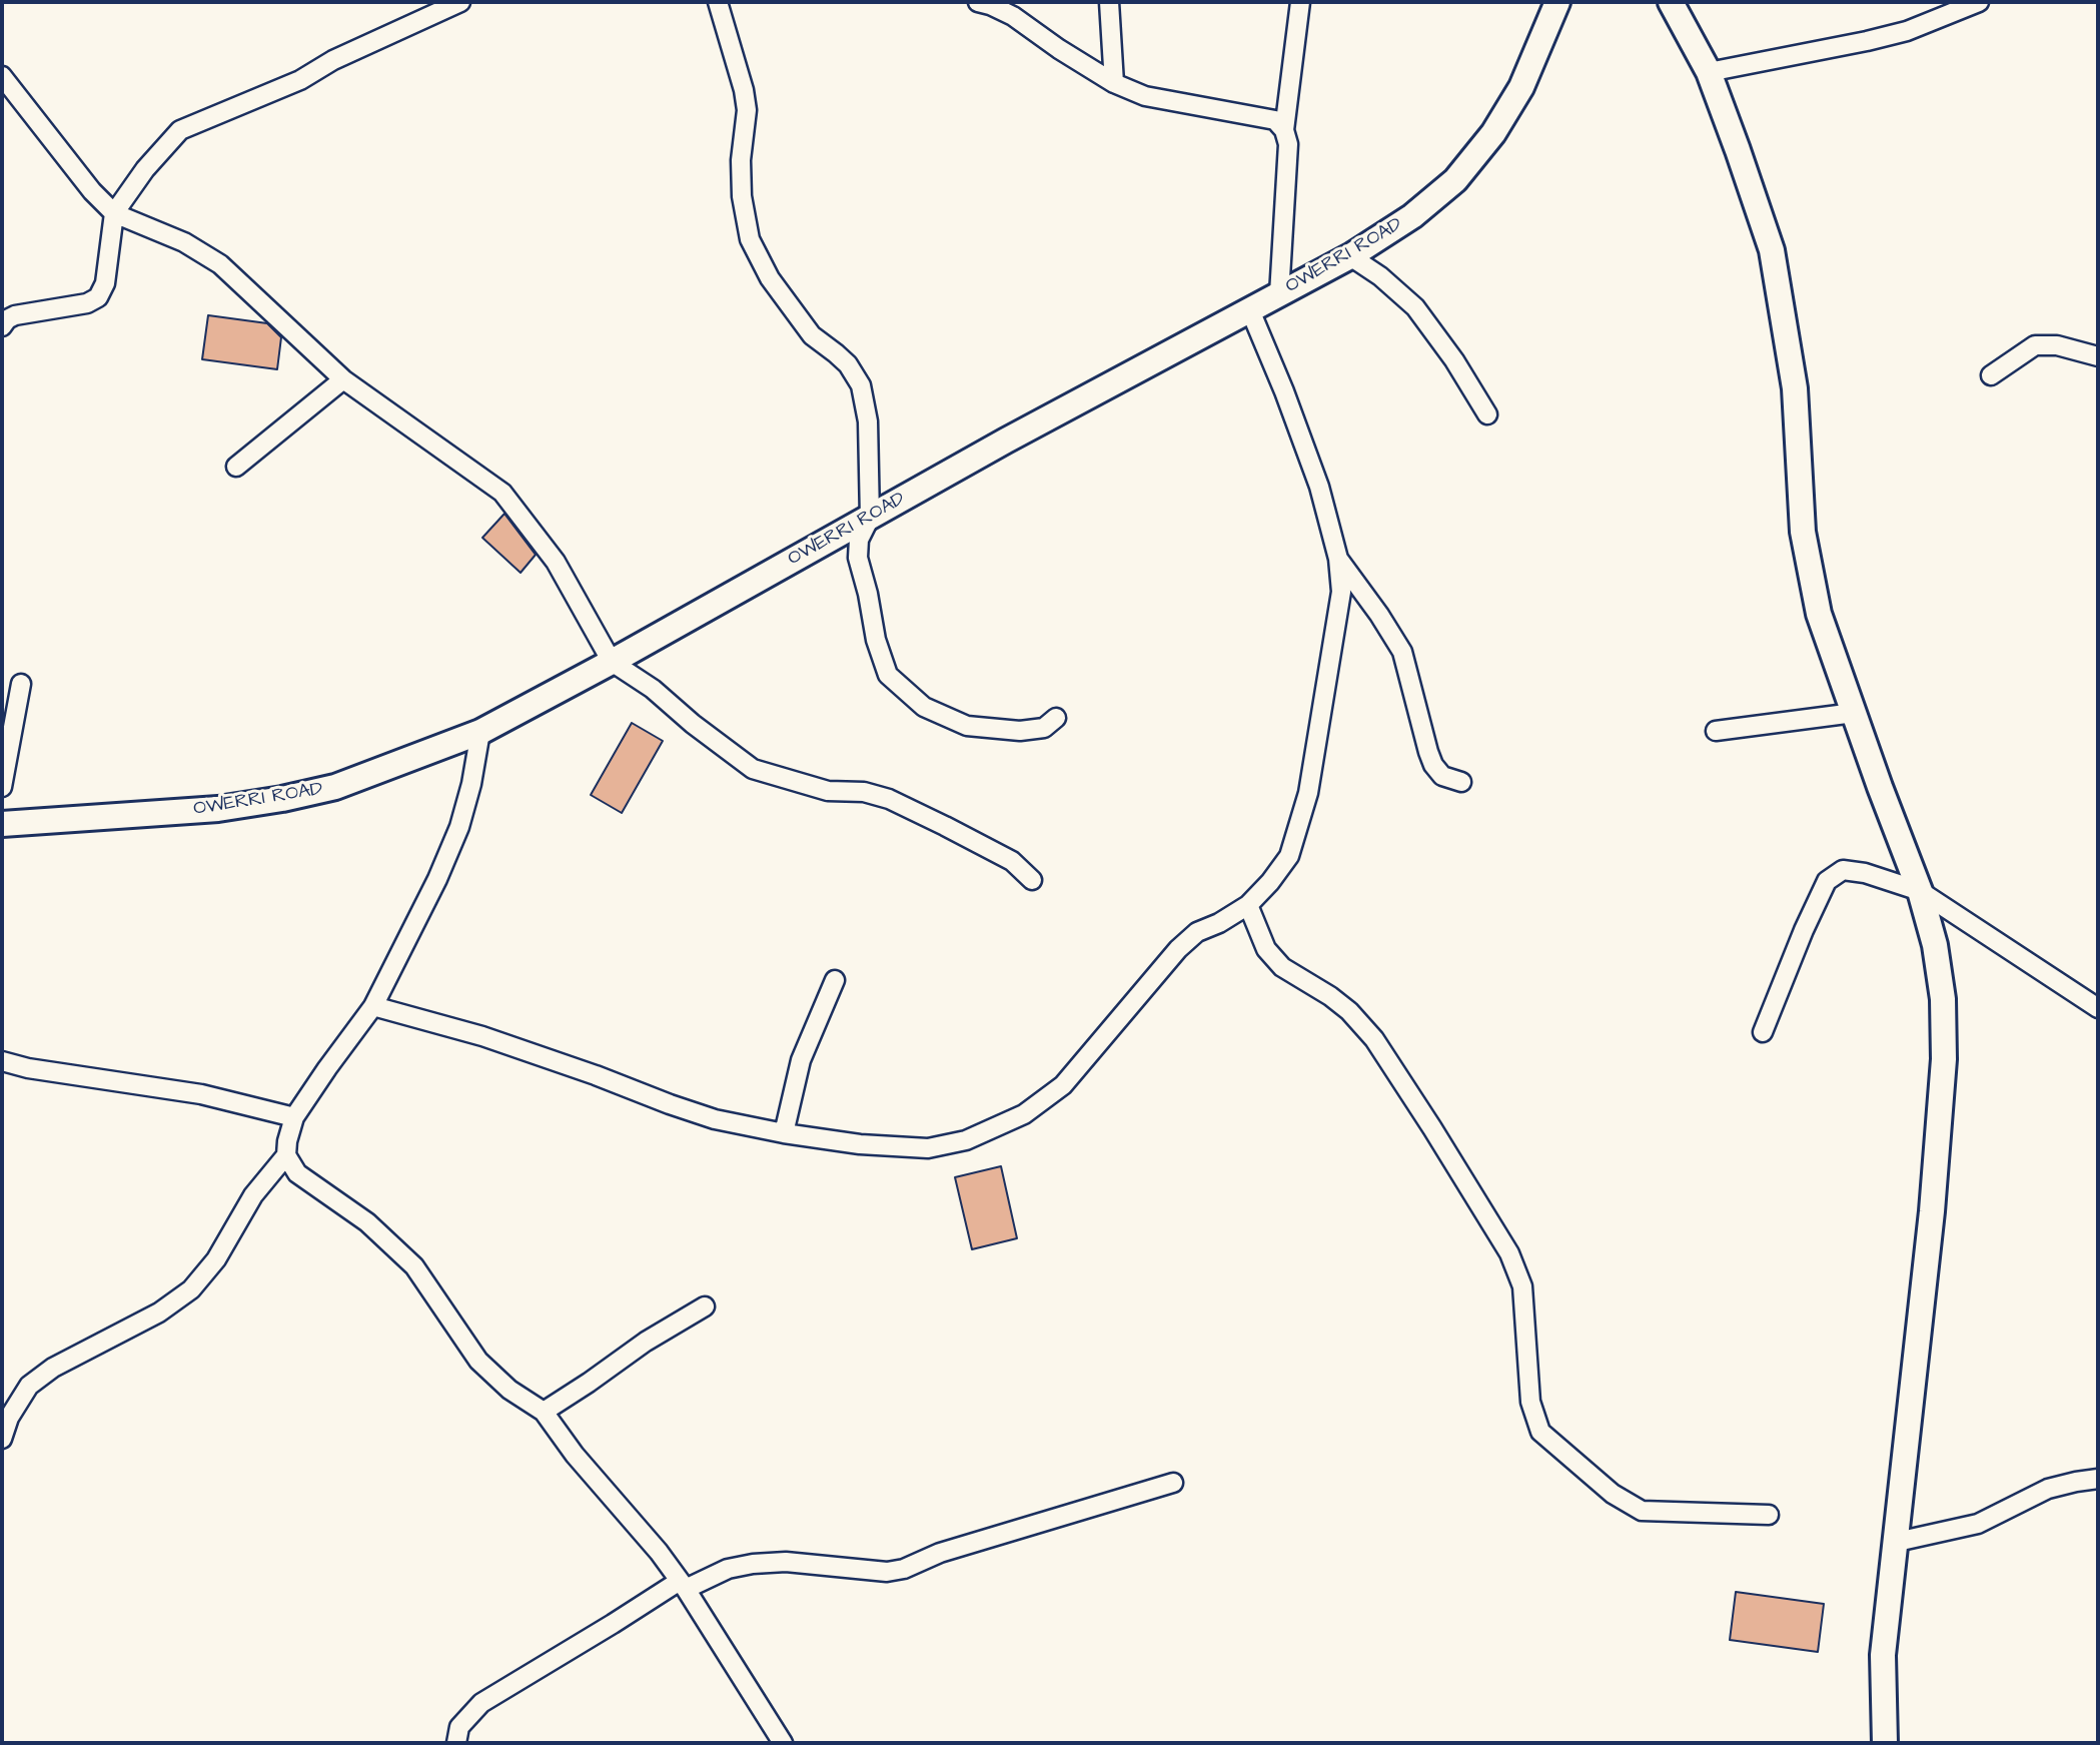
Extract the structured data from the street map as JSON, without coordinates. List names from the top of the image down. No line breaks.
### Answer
{"streets":{"main road":["OWERRI ROAD"]}}
